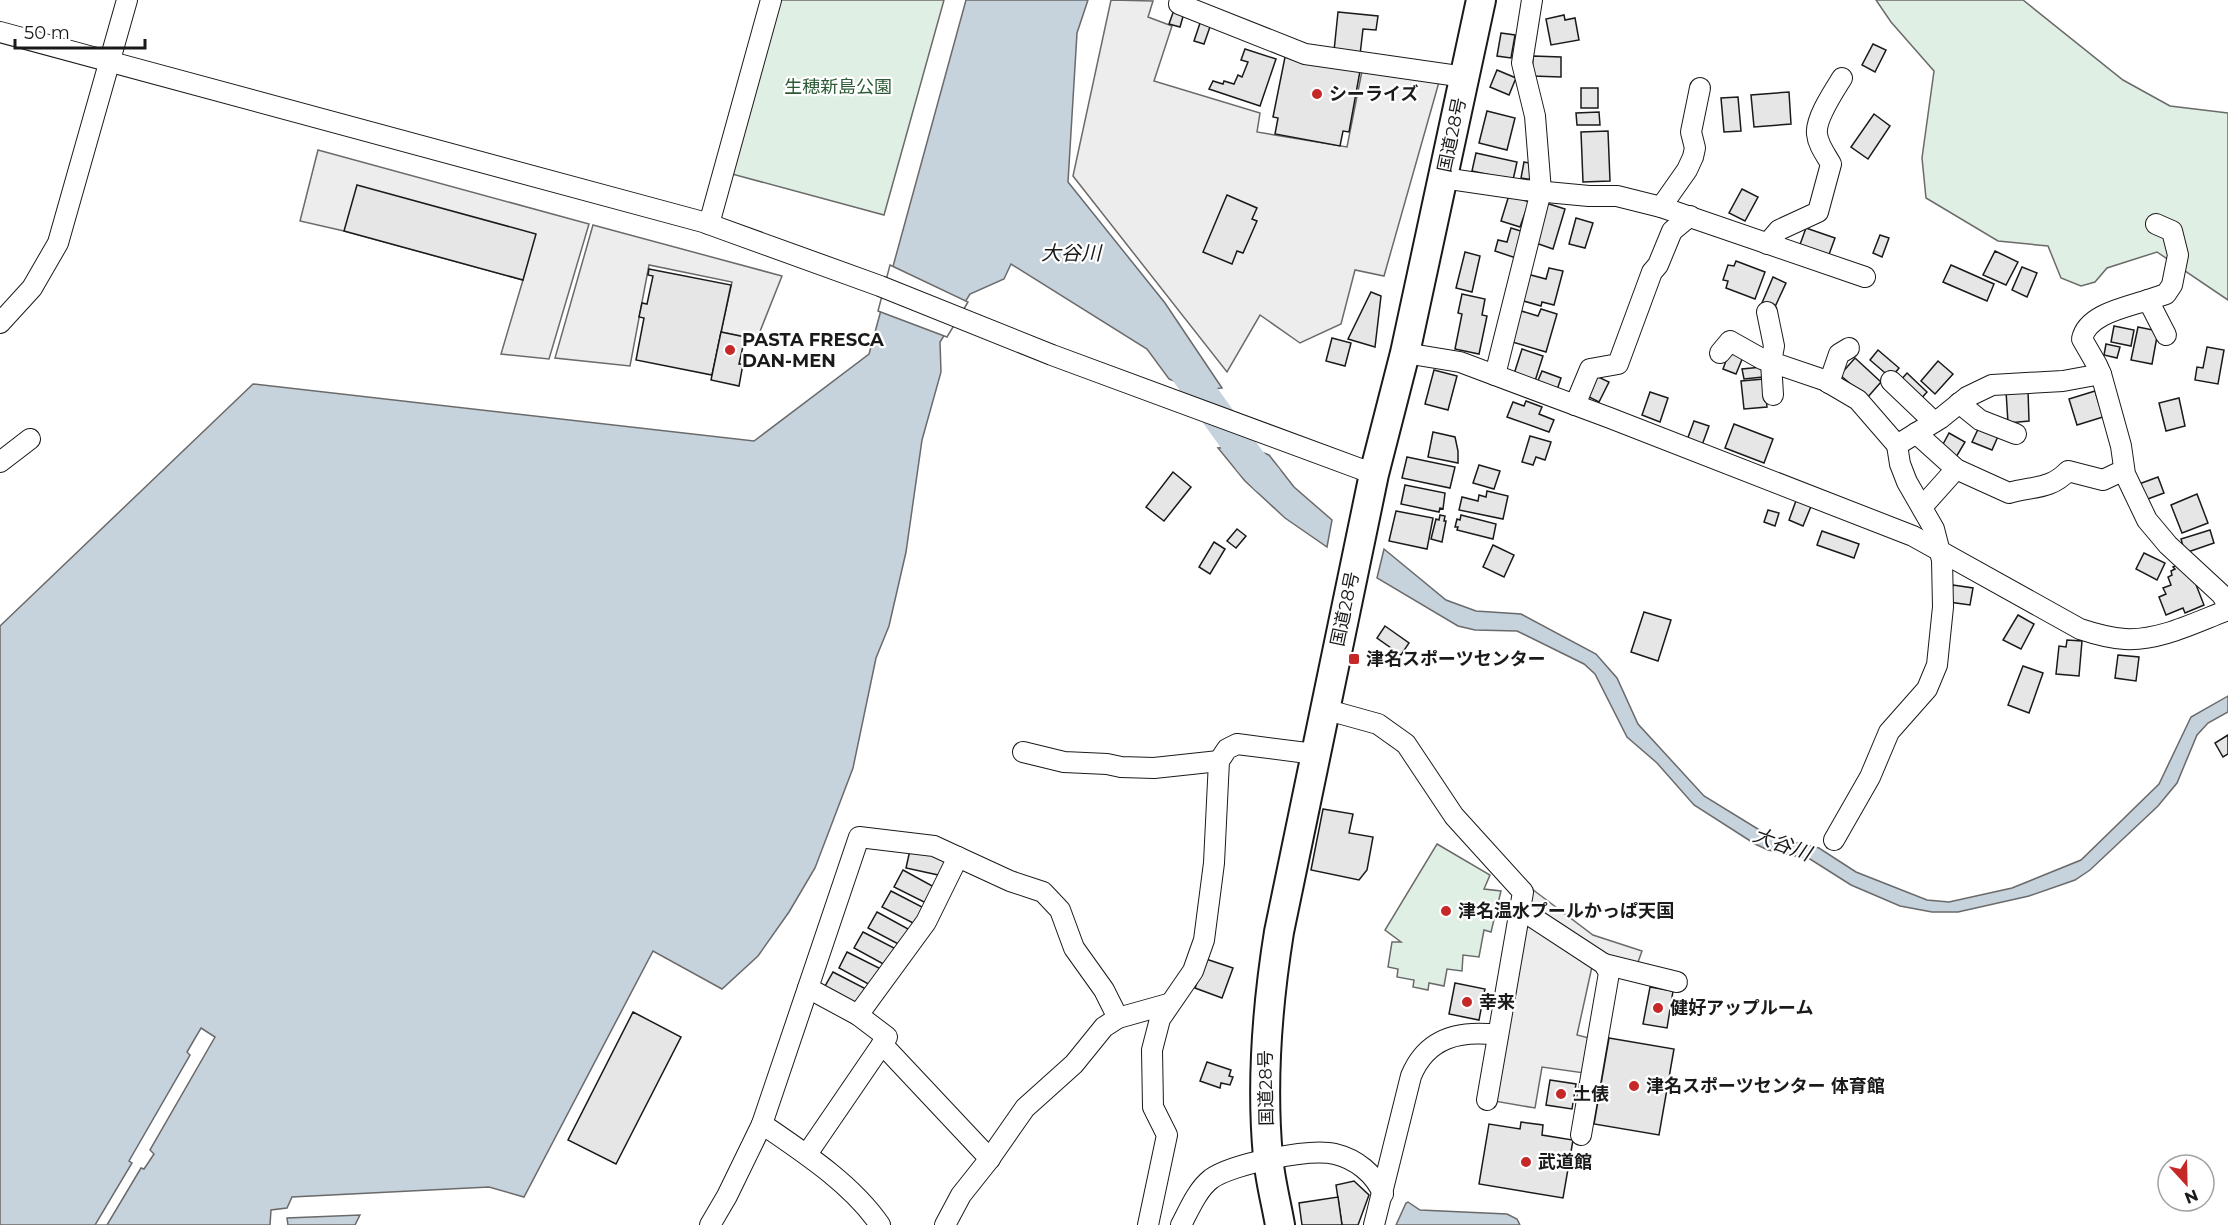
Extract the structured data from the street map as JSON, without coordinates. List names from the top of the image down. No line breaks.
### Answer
{"streets":{"highway":["国道28号"]},"water":["大谷川"],"parks":["生穂新島公園"],"places":{"other":["シーライズ","PASTA FRESCA DAN-MEN","津名温水プールかっぱ天国","幸来","健好アップルーム","津名スポーツセンター 体育館","土俵","武道館"],"transit":["津名スポーツセンター"]},"scale_bar":"50 m","north":"bottom"}
